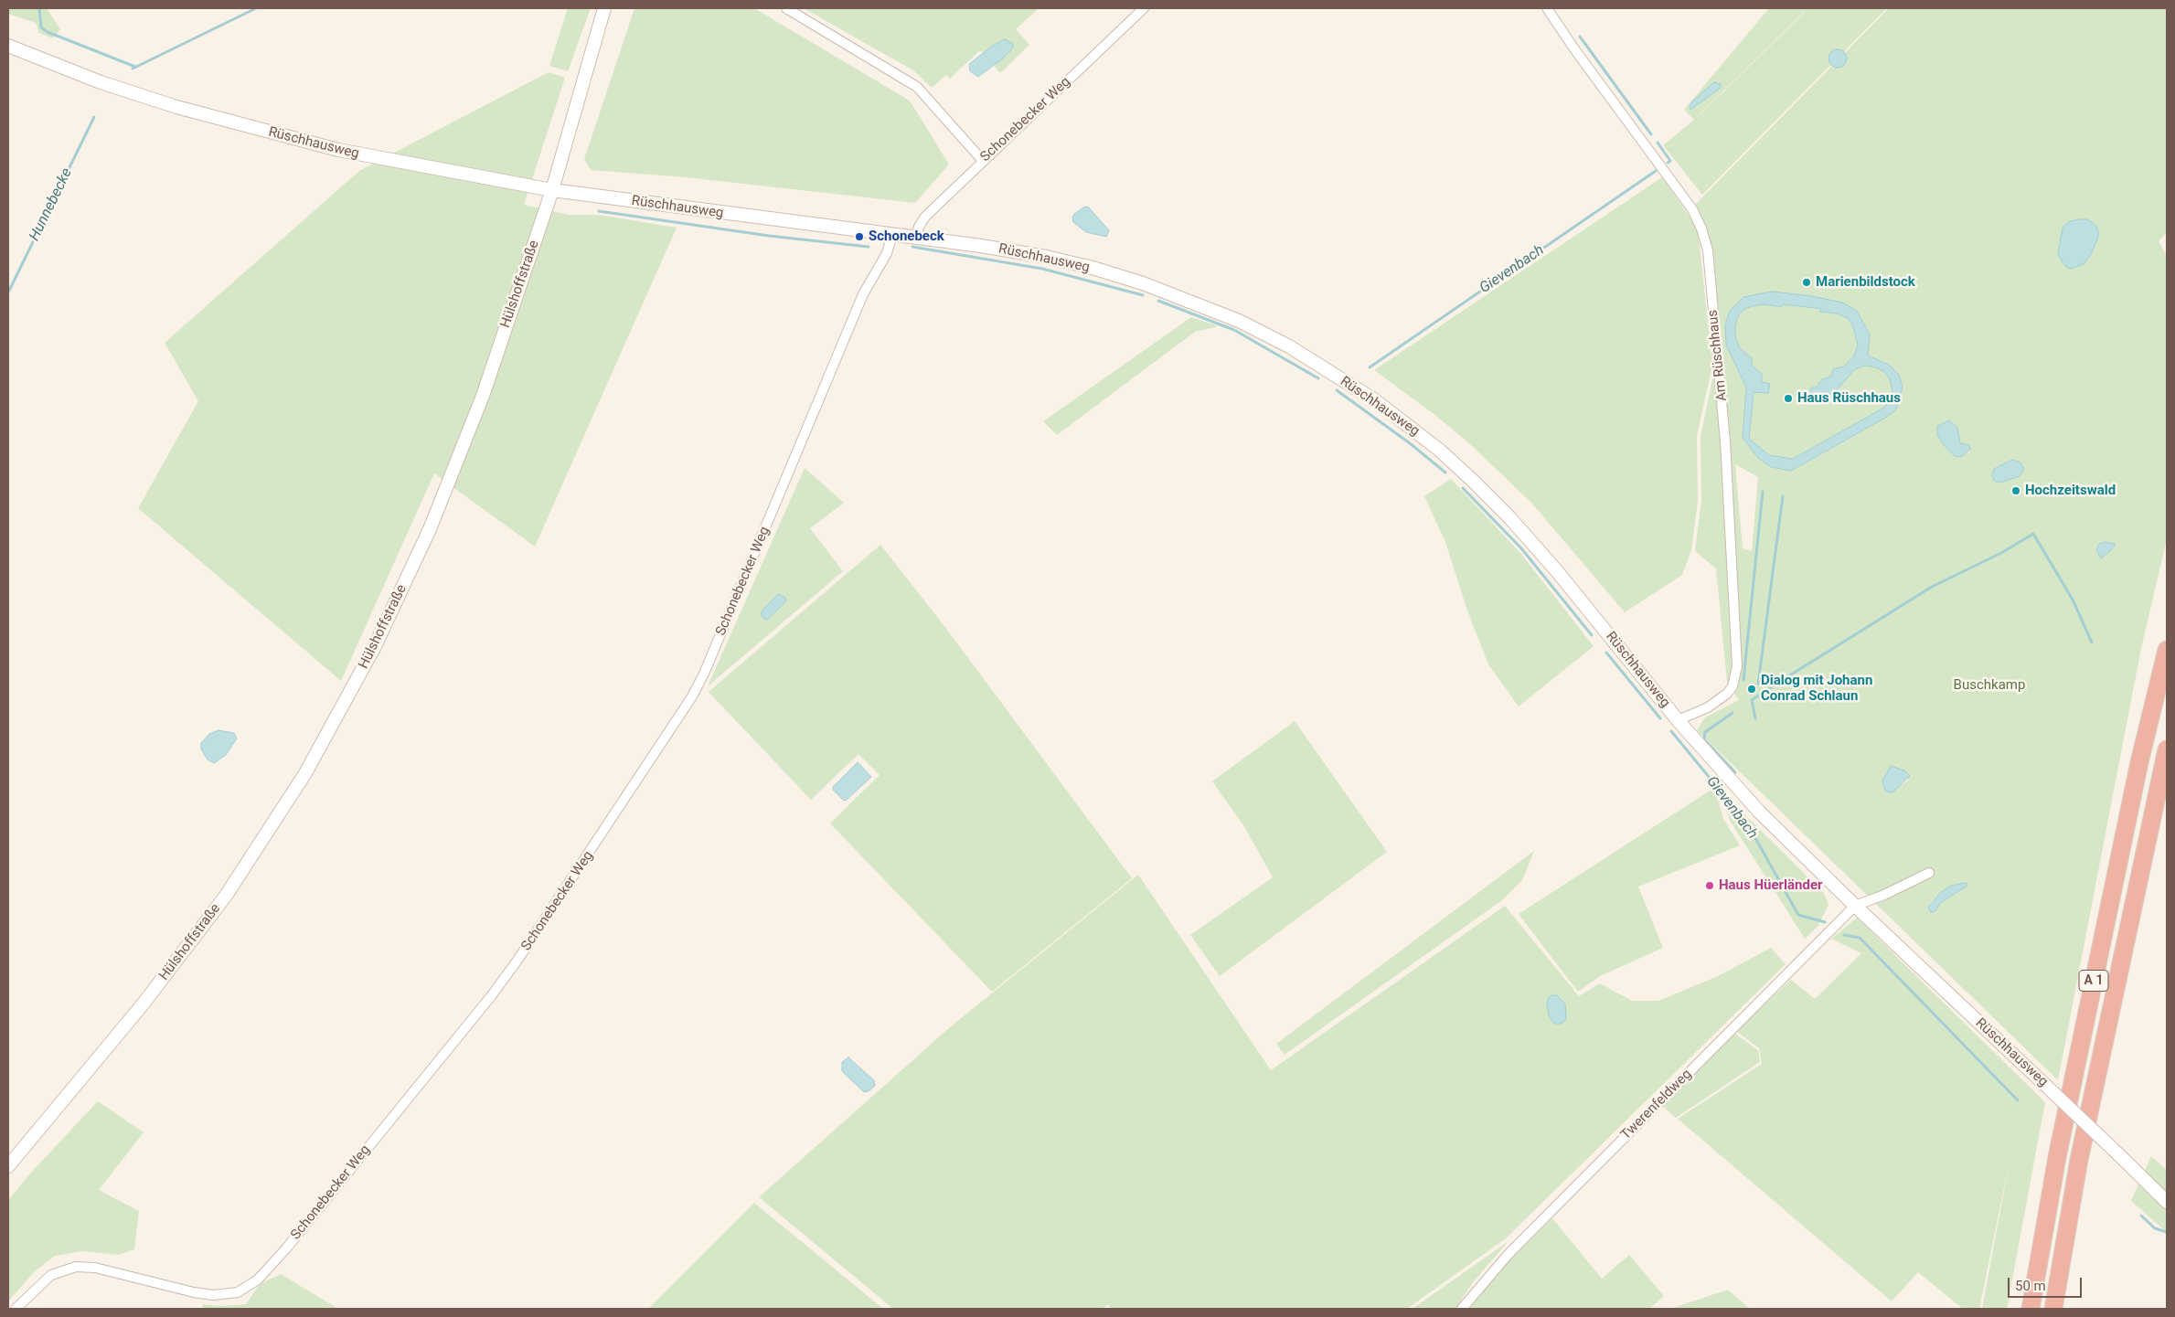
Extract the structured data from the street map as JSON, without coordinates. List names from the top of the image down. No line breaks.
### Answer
{"streets":{"highway":["A 1"],"main road":["Rüschhausweg","Hülshoffstraße"],"street":["Schonebecker Weg","Am Rüschhaus","Twerenfeldweg"]},"crossings":[["Schonebecker Weg","Rüschhausweg"],["Rüschhausweg","Hülshoffstraße"],["Rüschhausweg","Am Rüschhaus"],["Rüschhausweg","Twerenfeldweg"]],"water":["Hunnebecke","Gievenbach"],"parks":["Buschkamp"],"places":["Schonebeck","Marienbildstock","Haus Rüschhaus","Hochzeitswald","Dialog mit Johann Conrad Schlaun","Haus Hüerländer"],"scale_bar":"50 m"}
